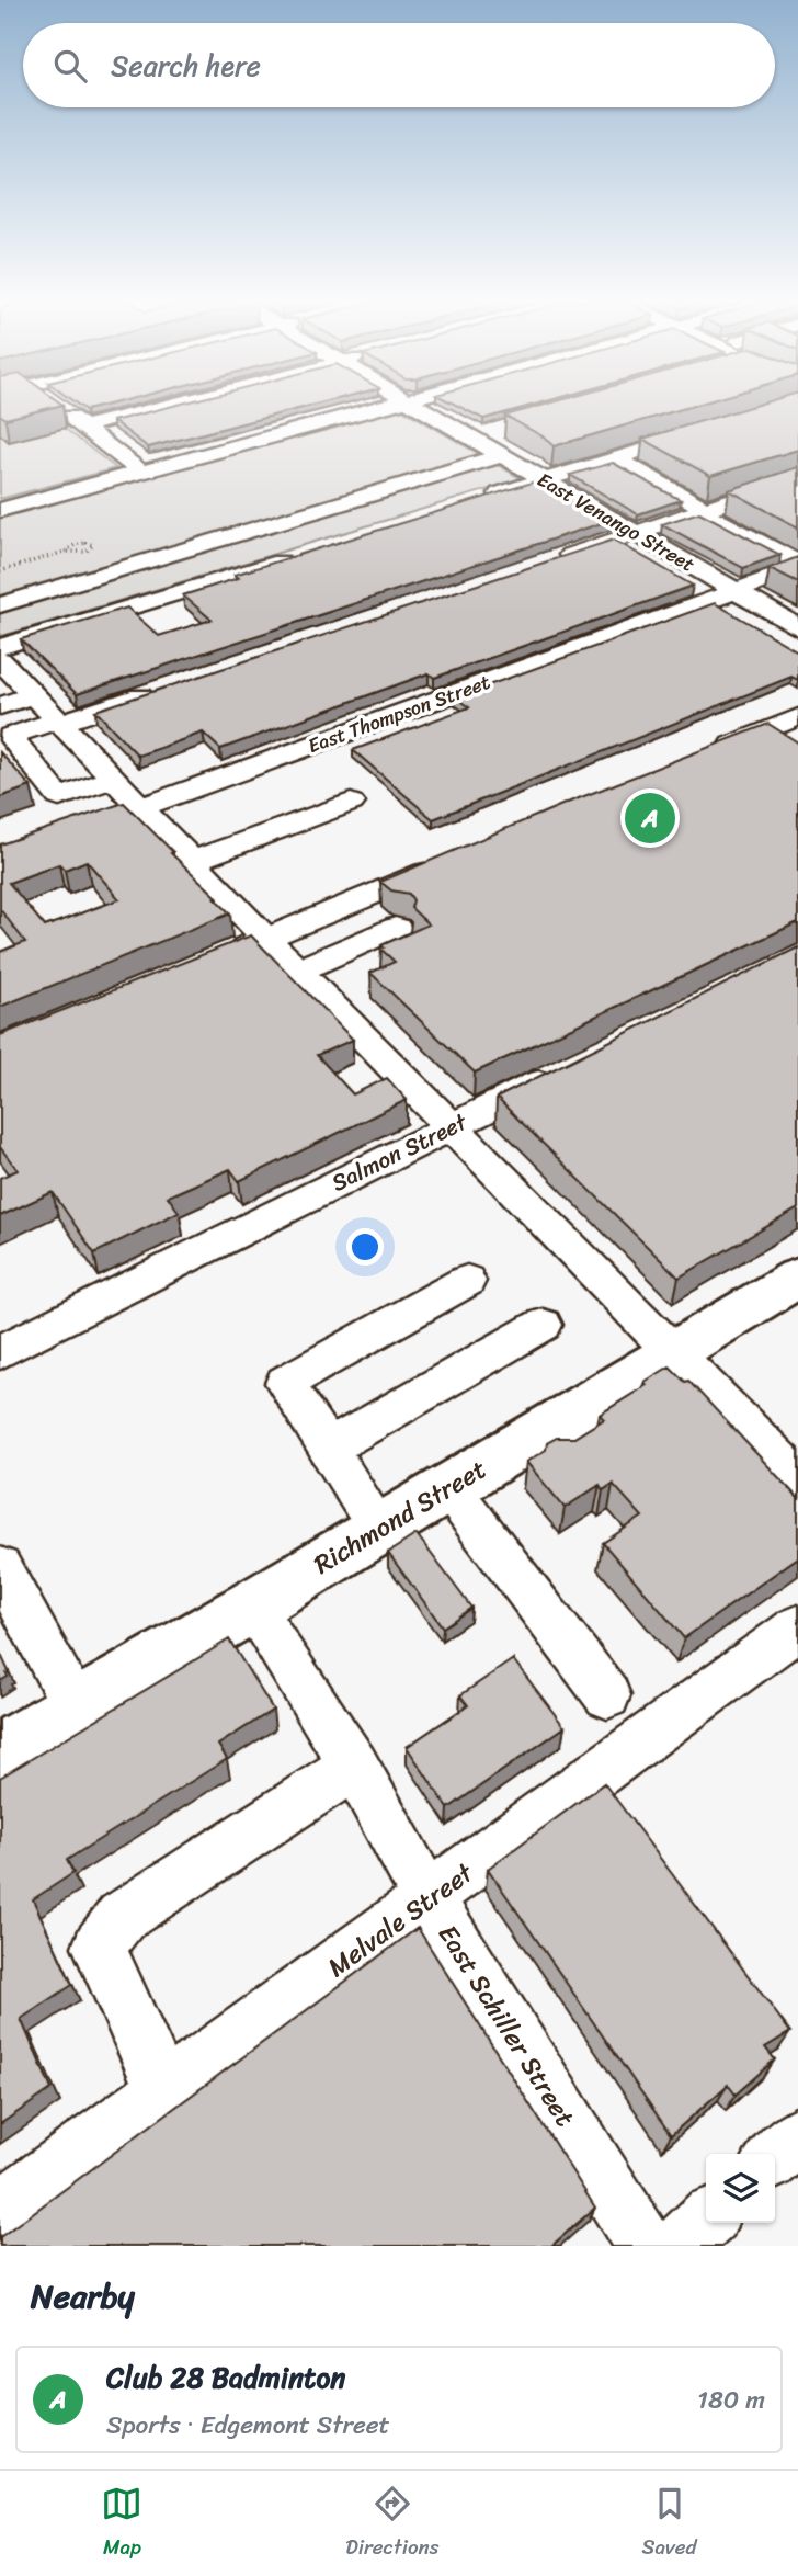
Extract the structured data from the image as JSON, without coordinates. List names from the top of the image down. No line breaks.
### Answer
{"streets":{"main road":["Richmond Street"],"street":["East Venango Street","East Thompson Street","Salmon Street","Melvale Street","East Schiller Street"]},"crossings":[["East Venango Street","East Thompson Street"],["Richmond Street","East Schiller Street"],["Melvale Street","East Schiller Street"]],"page":{"search":"Search here","pins":"A","heading":"Nearby","list":[{"mark":"A","name":"Club 28 Badminton","note":"Sports · Edgemont Street","value":"180 m"}],"nav":["Map","Directions","Saved"]}}
